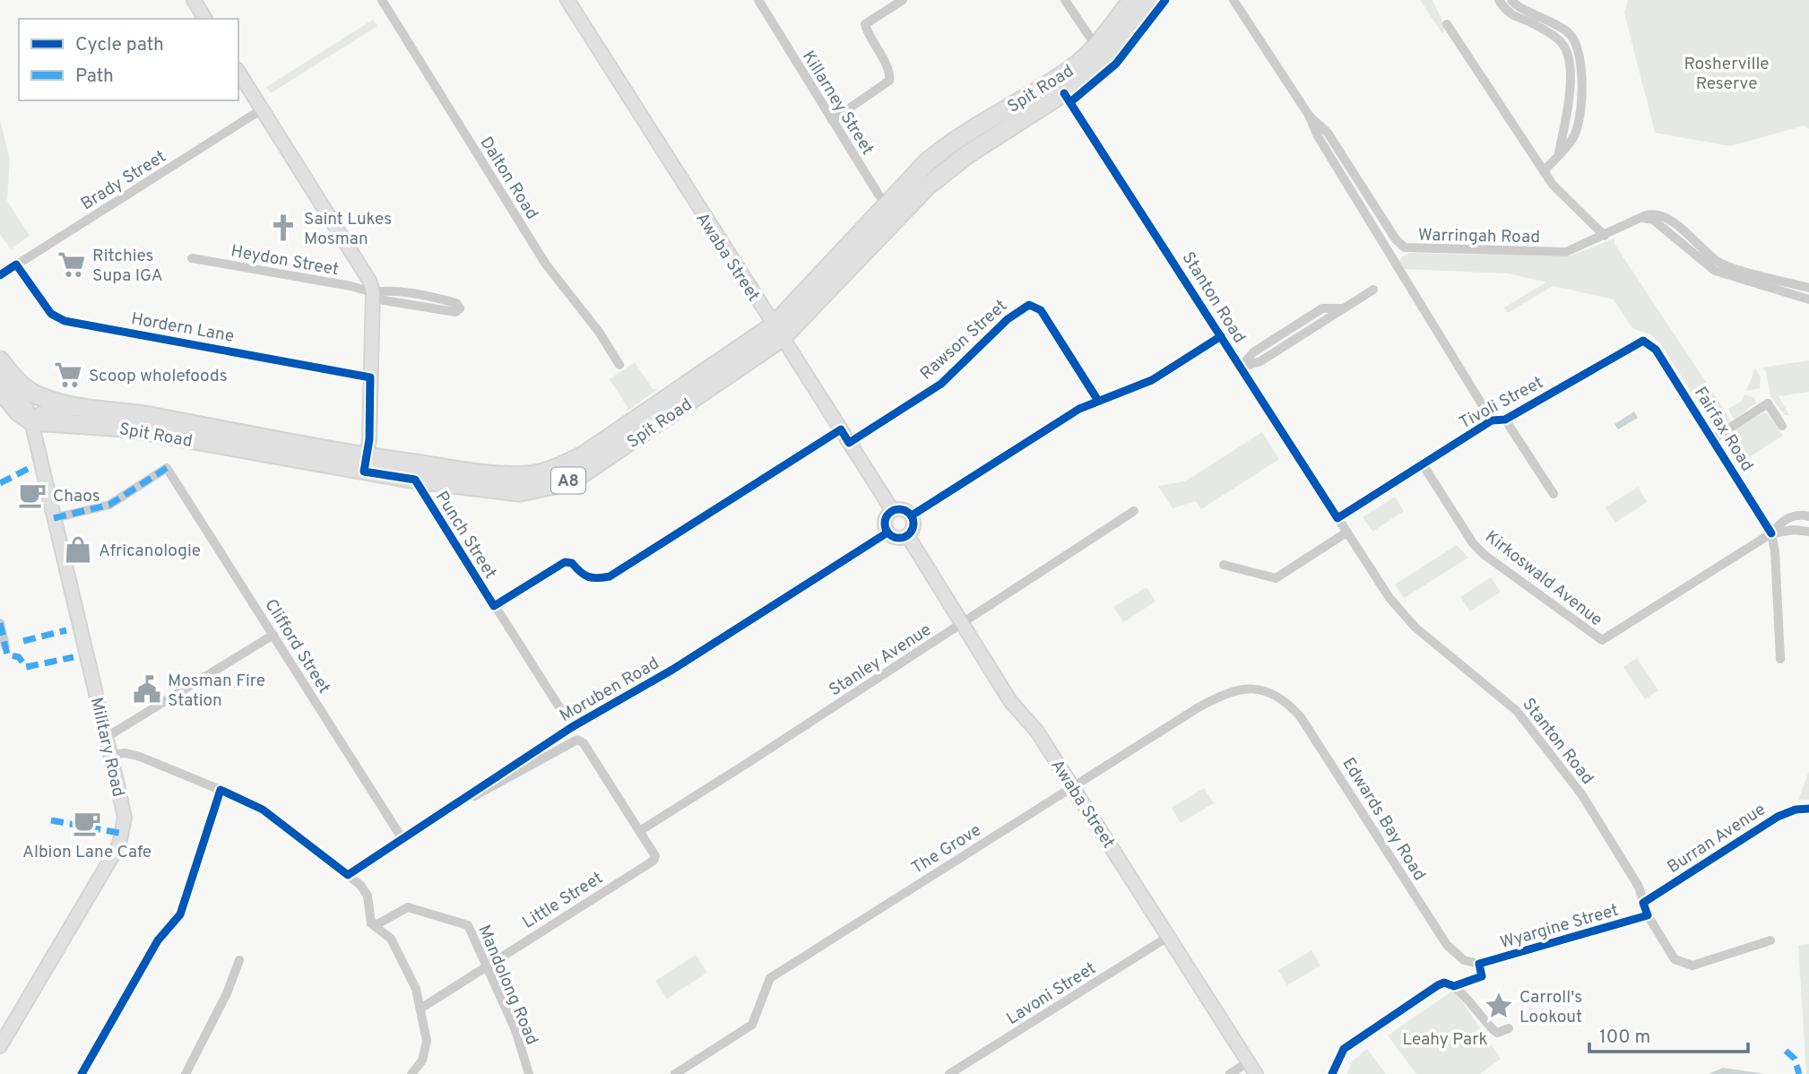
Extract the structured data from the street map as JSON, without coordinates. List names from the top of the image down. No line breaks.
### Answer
{"streets":{"highway":["Spit Road","A8"],"street":["Killarney Street","Dalton Road","Brady Street","Warringah Road","Awaba Street","Heydon Street","Stanton Road","Hordern Lane","Rawson Street","Tivoli Street","Fairfax Road","Punch Street","Kirkoswald Avenue","Clifford Street","Stanley Avenue","Moruben Road","Military Road","Edwards Bay Road","Burran Avenue","The Grove","Little Street","Wyargine Street","Mandolong Road","Lavoni Street"]},"crossings":[["Spit Road","Killarney Street"],["Spit Road","Awaba Street"],["Spit Road","Stanton Road"],["Spit Road","Punch Street"],["Spit Road","Military Road"],["Brady Street","Hordern Lane"],["Warringah Road","Tivoli Street"],["Awaba Street","Rawson Street"],["Awaba Street","Stanley Avenue"],["Awaba Street","Moruben Road"],["Awaba Street","The Grove"],["Awaba Street","Lavoni Street"],["Stanton Road","Tivoli Street"],["Stanton Road","Burran Avenue"],["Stanton Road","Wyargine Street"],["Tivoli Street","Fairfax Road"],["Tivoli Street","Kirkoswald Avenue"],["Fairfax Road","Kirkoswald Avenue"],["Punch Street","Moruben Road"],["Clifford Street","Moruben Road"],["Clifford Street","Military Road"],["Stanley Avenue","Moruben Road"],["Stanley Avenue","Little Street"],["Moruben Road","Little Street"],["Edwards Bay Road","The Grove"],["Edwards Bay Road","Wyargine Street"],["Little Street","Mandolong Road"]],"parks":["Rosherville Reserve","Leahy Park"],"places":{"church":["Saint Lukes Mosman"],"supermarket":["Ritchies Supa IGA","Scoop wholefoods"],"cafe":["Chaos","Albion Lane Cafe"],"shop":["Africanologie"],"public building":["Mosman Fire Station"],"place":["Carroll's Lookout"]},"legend":["Cycle path","Path"],"scale_bar":"100 m"}
